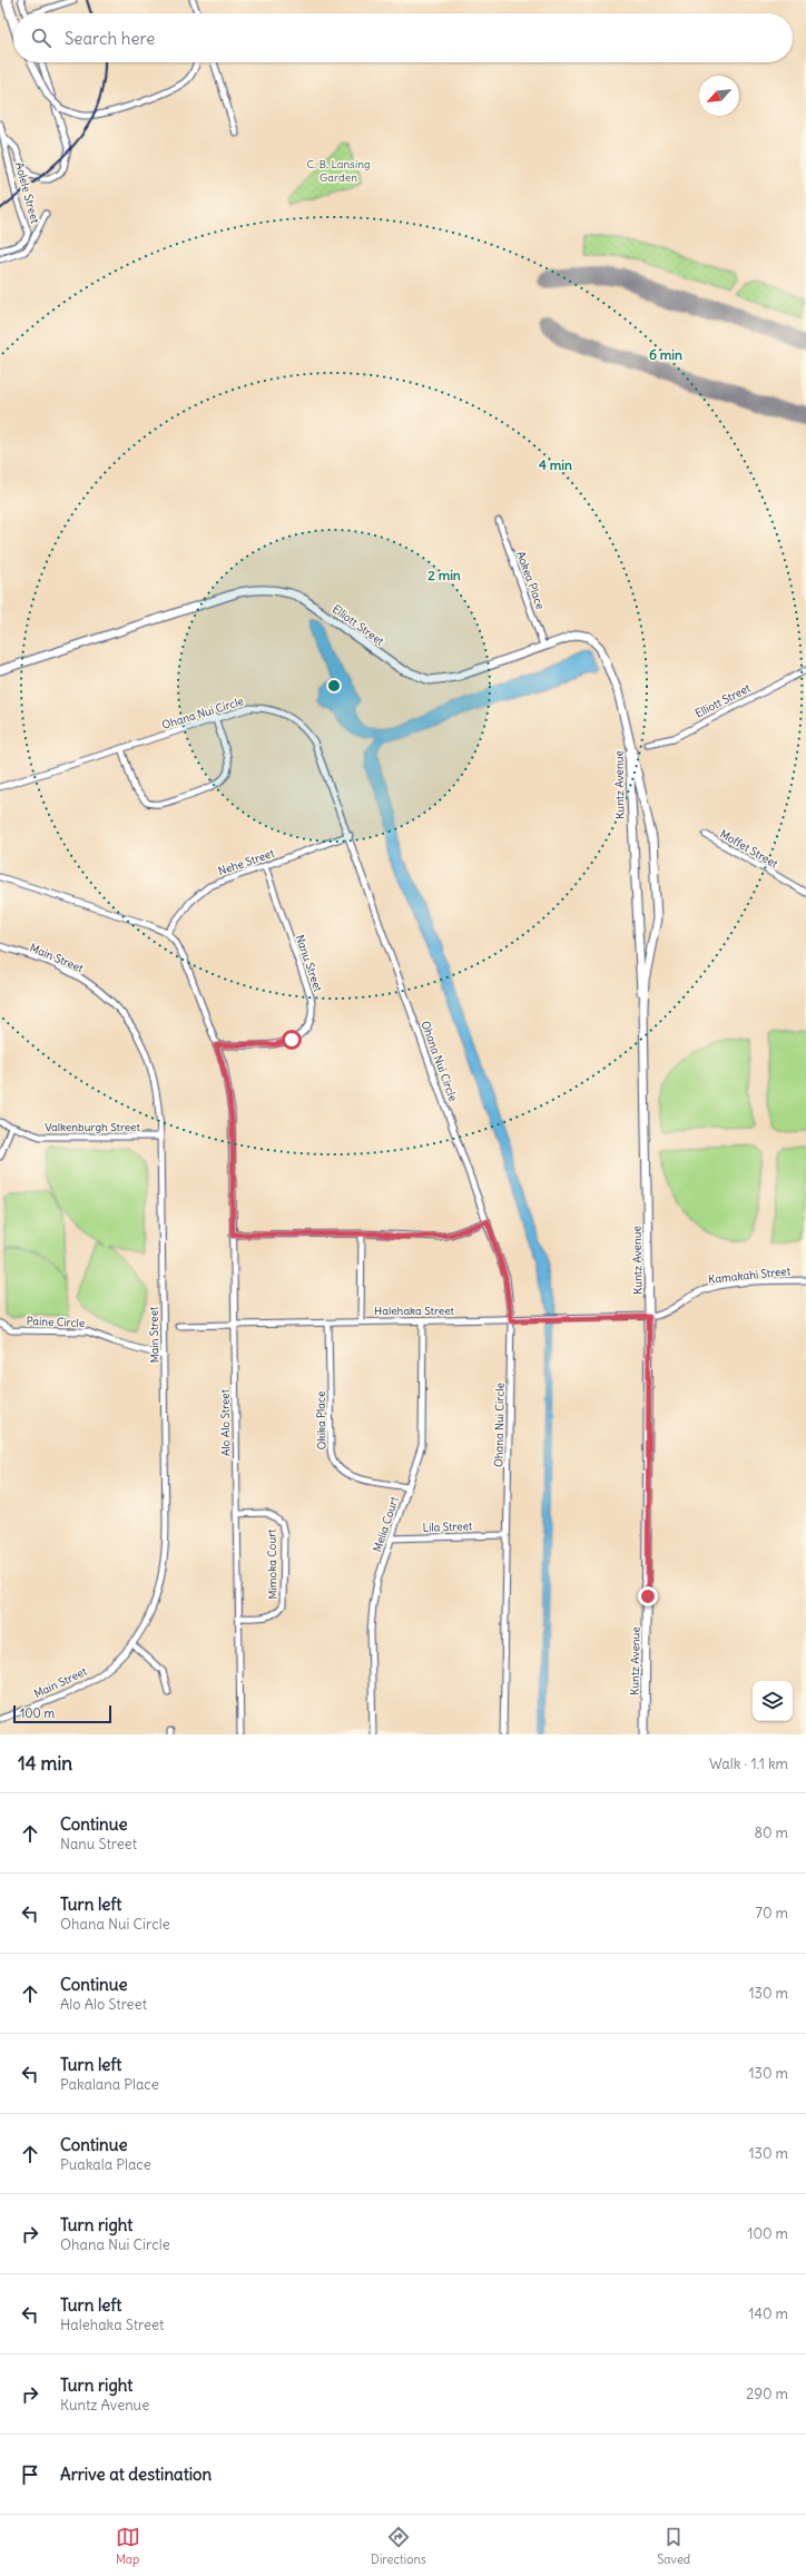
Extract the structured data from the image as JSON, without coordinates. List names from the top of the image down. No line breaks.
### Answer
{"streets":{"street":["Aolele Street","Aokea Place","Elliott Street","Ohana Nui Circle","Kuntz Avenue","Moffet Street","Nehe Street","Main Street","Nanu Street","Valkenburgh Street","Kamakahi Street","Halehaka Street","Paine Circle","Okika Place","Alo Alo Street","Melia Court","Lila Street","Mimoka Court"]},"crossings":[["Aokea Place","Elliott Street"],["Elliott Street","Kuntz Avenue"],["Ohana Nui Circle","Nehe Street"],["Ohana Nui Circle","Halehaka Street"],["Ohana Nui Circle","Lila Street"],["Kuntz Avenue","Kamakahi Street"],["Kuntz Avenue","Halehaka Street"],["Nehe Street","Nanu Street"],["Main Street","Valkenburgh Street"],["Main Street","Paine Circle"],["Nanu Street","Alo Alo Street"],["Kamakahi Street","Halehaka Street"],["Halehaka Street","Okika Place"],["Halehaka Street","Alo Alo Street"],["Halehaka Street","Melia Court"],["Okika Place","Melia Court"],["Alo Alo Street","Mimoka Court"],["Melia Court","Lila Street"]],"parks":["C. B. Lansing Garden"],"scale_bar":"100 m","north":"bottom left","page":{"search":"Search here","scale":"100 m","heading":["14 min","Walk · 1.1 km"],"list":[["Continue","Nanu Street","80 m"],["Turn left","Ohana Nui Circle","70 m"],["Continue","Alo Alo Street","130 m"],["Turn left","Pakalana Place","130 m"],["Continue","Puakala Place","130 m"],["Turn right","Ohana Nui Circle","100 m"],["Turn left","Halehaka Street","140 m"],["Turn right","Kuntz Avenue","290 m"],"Arrive at destination"],"nav":["Map","Directions","Saved"]},"rings":["6 min","4 min","2 min"]}
